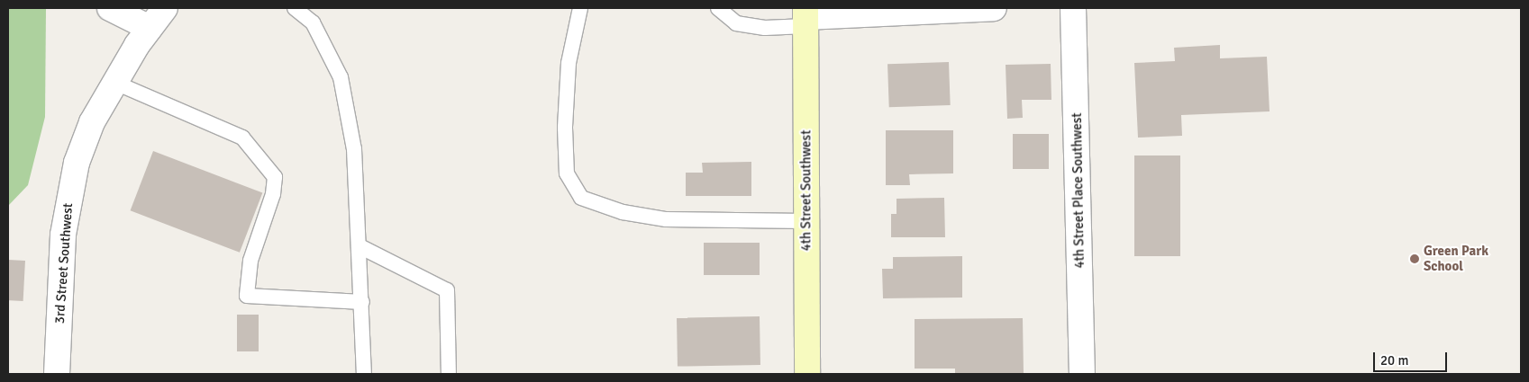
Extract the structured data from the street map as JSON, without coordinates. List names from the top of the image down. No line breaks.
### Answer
{"streets":{"main road":["4th Street Southwest"],"street":["4th Street Place Southwest","3rd Street Southwest"]},"places":["Green Park School"],"scale_bar":"20 m"}
